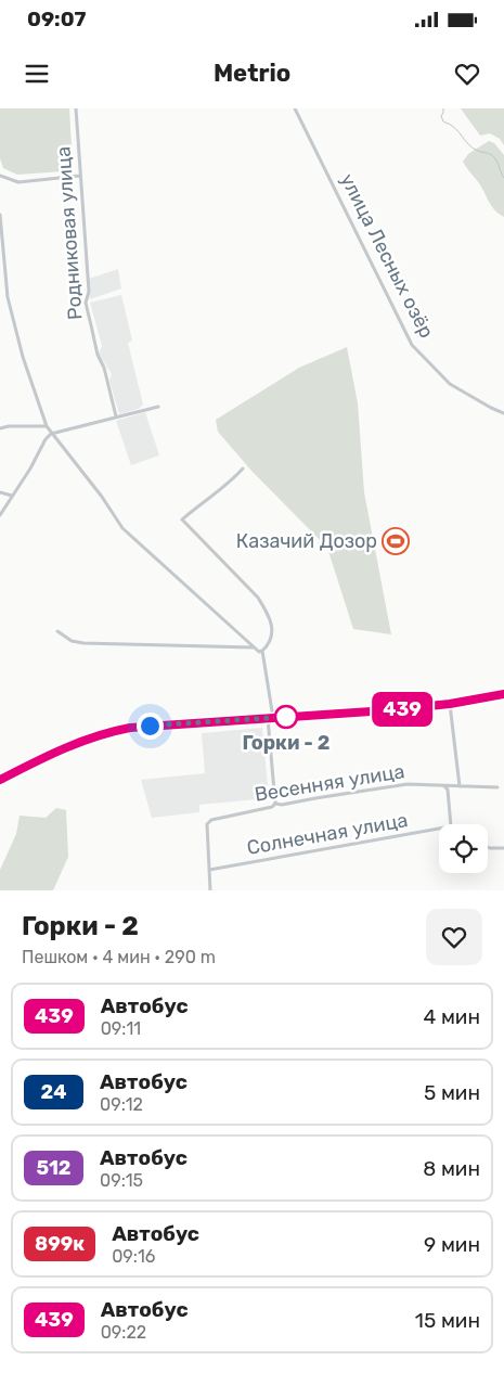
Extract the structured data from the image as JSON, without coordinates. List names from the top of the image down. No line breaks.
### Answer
{"streets":{"street":["Родниковая улица","улица Лесных озёр","Весенняя улица","Солнечная улица"]},"crossings":[["Весенняя улица","Солнечная улица"]],"places":{"sports":["Казачий Дозор"],"other":["Горки - 2"]},"lines":["bus line 439"],"page":{"status":"09:07","header":"Metrio","on_map":"439","heading":["Горки - 2","Пешком · 4 мин · 290 m"],"list":[{"mark":"439","name":"Автобус","note":"09:11","value":"4 мин"},{"mark":"24","name":"Автобус","note":"09:12","value":"5 мин"},{"mark":"512","name":"Автобус","note":"09:15","value":"8 мин"},{"mark":"899к","name":"Автобус","note":"09:16","value":"9 мин"},{"mark":"439","name":"Автобус","note":"09:22","value":"15 мин"}]}}
